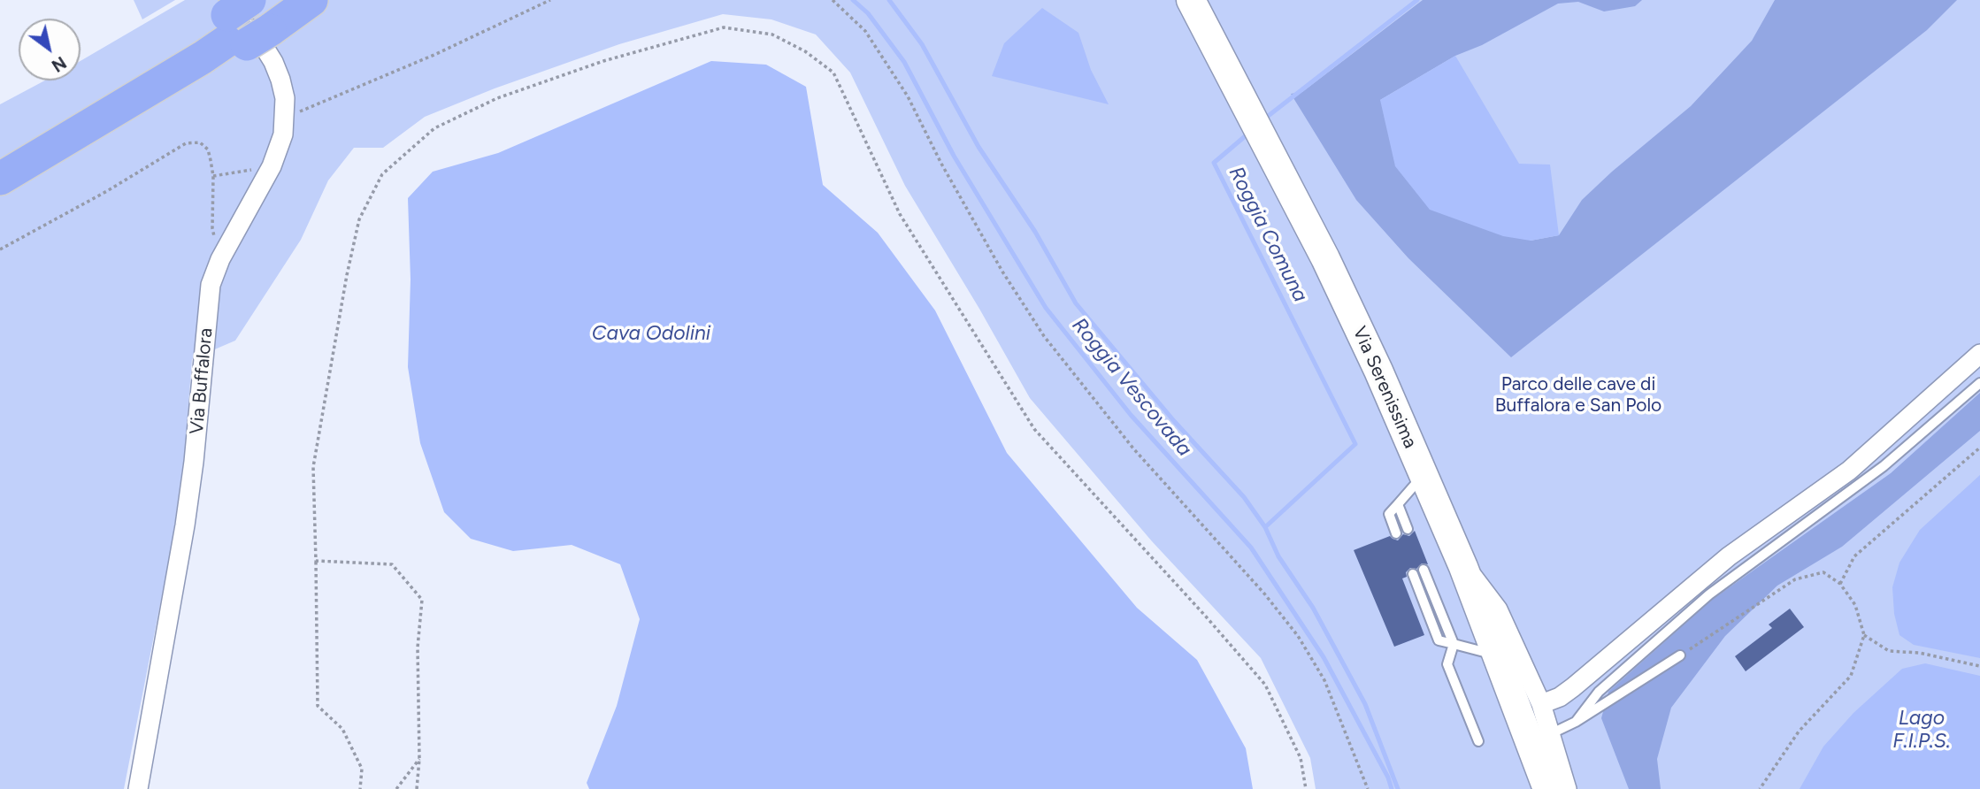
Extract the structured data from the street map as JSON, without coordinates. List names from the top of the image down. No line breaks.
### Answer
{"streets":{"main road":["Via Serenissima"],"street":["Via Buffalora"]},"water":["Roggia Comuna","Cava Odolini","Roggia Vescovada","Lago F.I.P.S."],"parks":["Parco delle cave di Buffalora e San Polo"],"north":"bottom right"}
